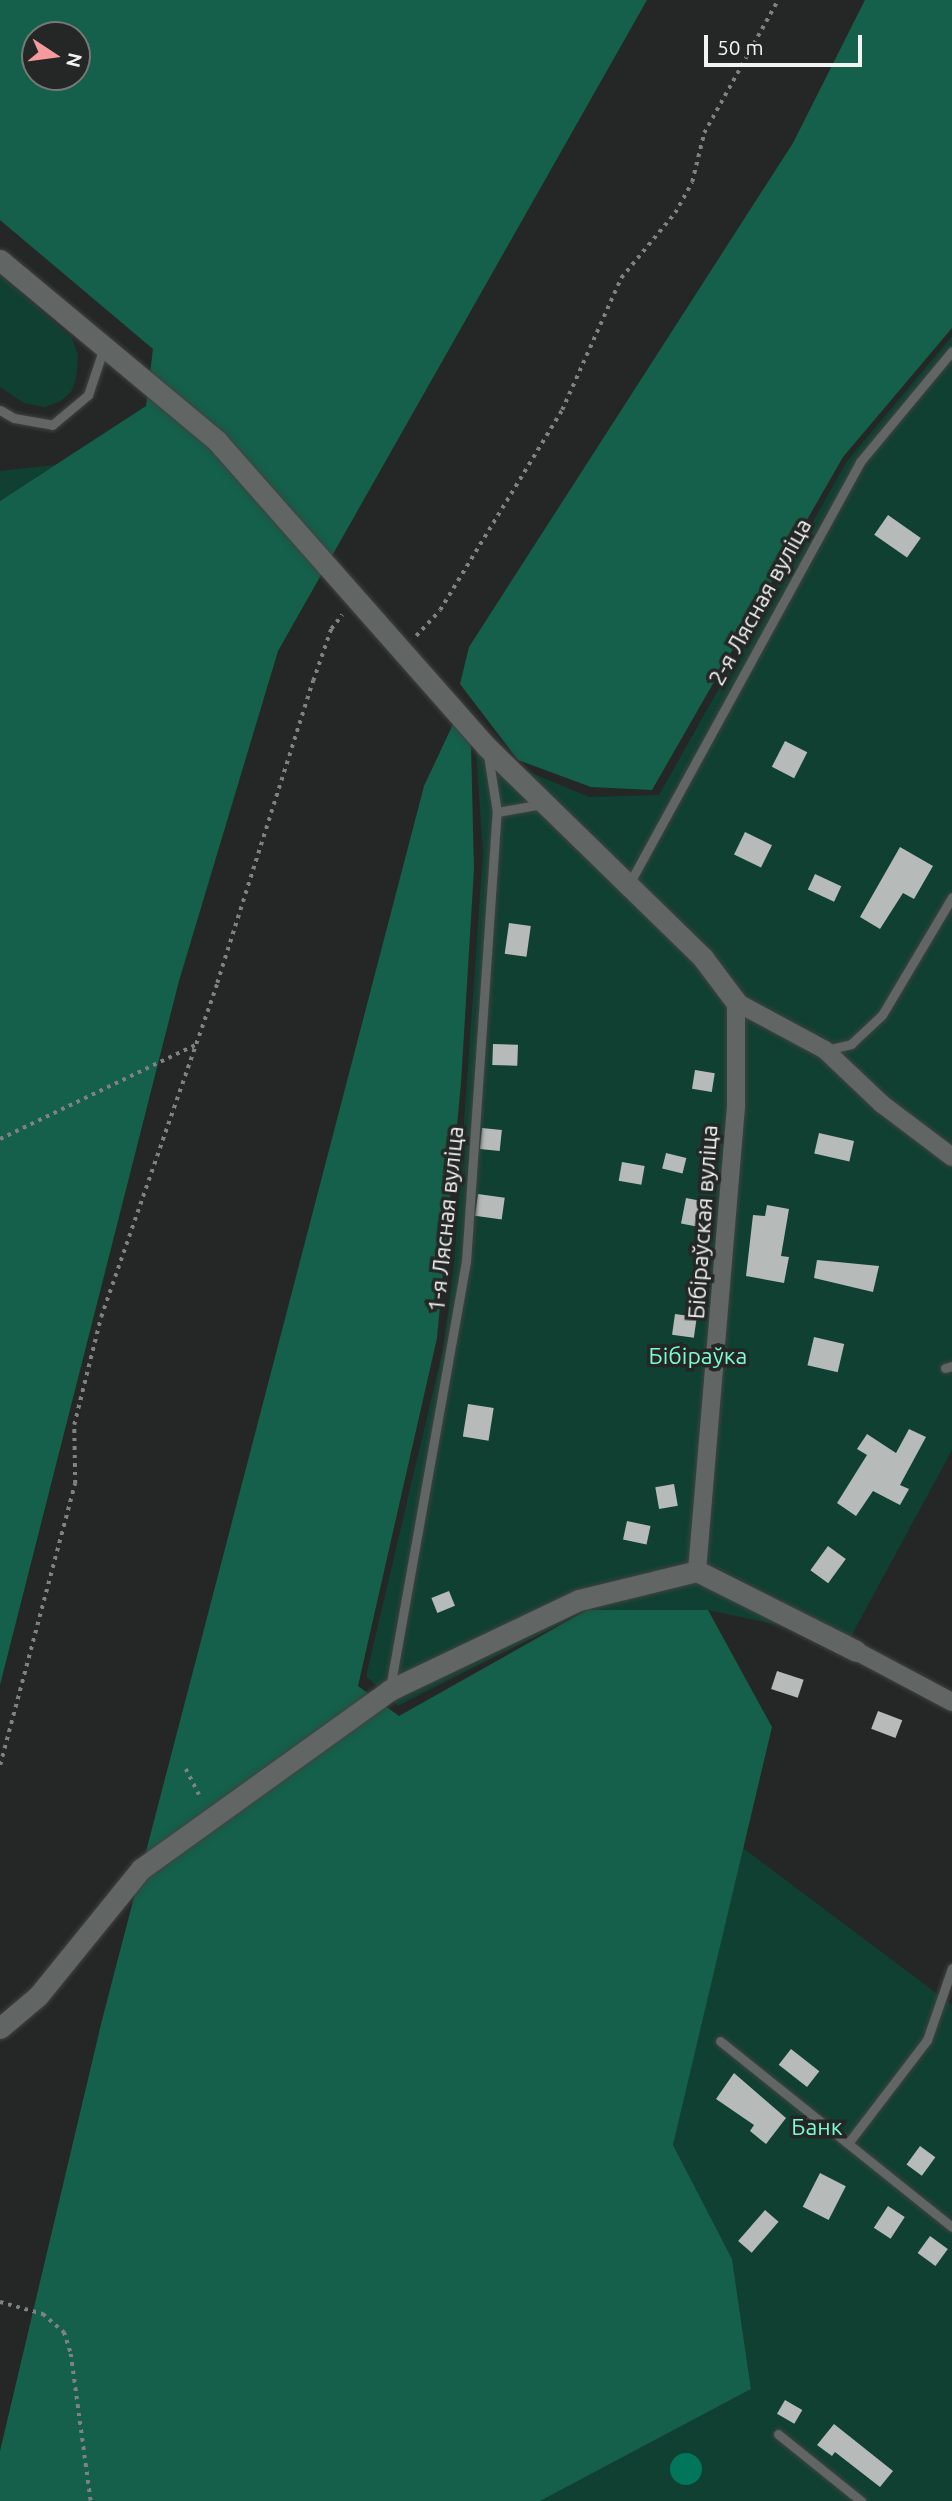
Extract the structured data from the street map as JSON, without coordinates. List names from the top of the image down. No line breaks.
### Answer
{"streets":{"street":["Бібіраўская вуліца"],"lane":["2-я Лясная вуліца","1-я Лясная вуліца"]},"parks":["Бібіраўка","Банк"],"scale_bar":"50 m","north":"right"}
